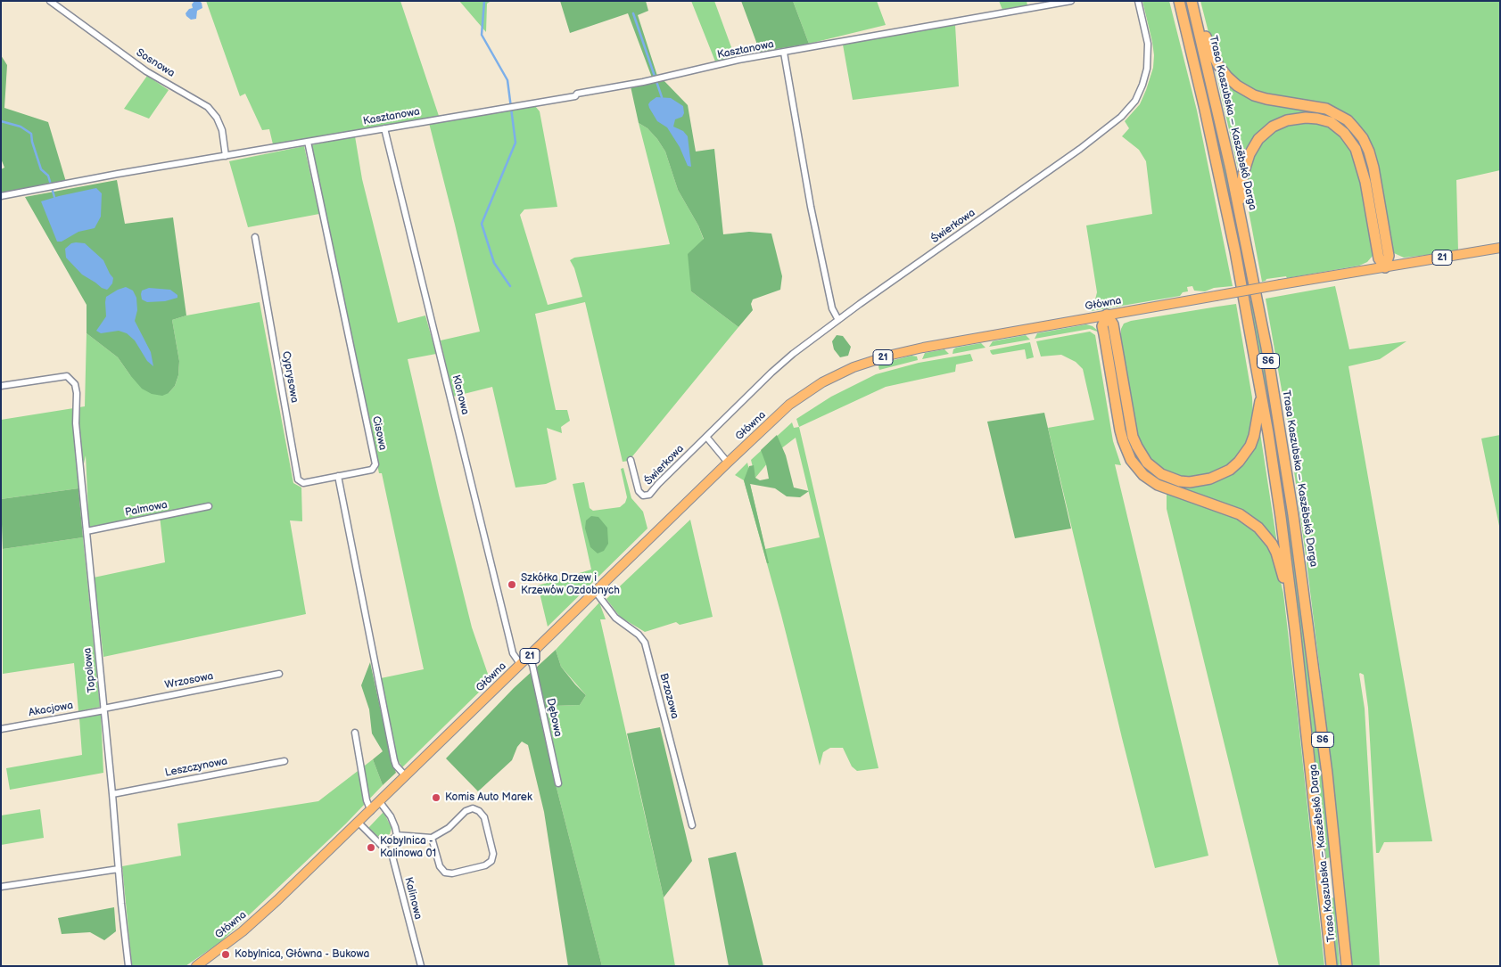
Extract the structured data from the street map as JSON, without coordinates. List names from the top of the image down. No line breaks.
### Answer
{"streets":{"highway":["Trasa Kaszubska – Kaszëbskô Darga","S6"],"main road":["21","Główna"],"street":["Kasztanowa","Sosnowa","Świerkowa","Cyprysowa","Klonowa","Cisowa","Palmowa","Topolowa","Wrzosowa","Brzozowa","Akacjowa","Dębowa","Leszczynowa","Kalinowa"]},"crossings":[["Kasztanowa","Sosnowa"],["Kasztanowa","Świerkowa"],["Kasztanowa","Klonowa"],["Kasztanowa","Cisowa"],["Główna","Klonowa"],["Główna","Brzozowa"],["Główna","Dębowa"],["Główna","Kalinowa"],["Cyprysowa","Cisowa"],["Palmowa","Topolowa"],["Topolowa","Wrzosowa"],["Topolowa","Akacjowa"],["Topolowa","Leszczynowa"],["Wrzosowa","Akacjowa"]],"places":["Szkółka Drzew i Krzewów Ozdobnych","Komis Auto Marek","Kobylnica - Kalinowa 01","Kobylnica, Główna - Bukowa"]}
